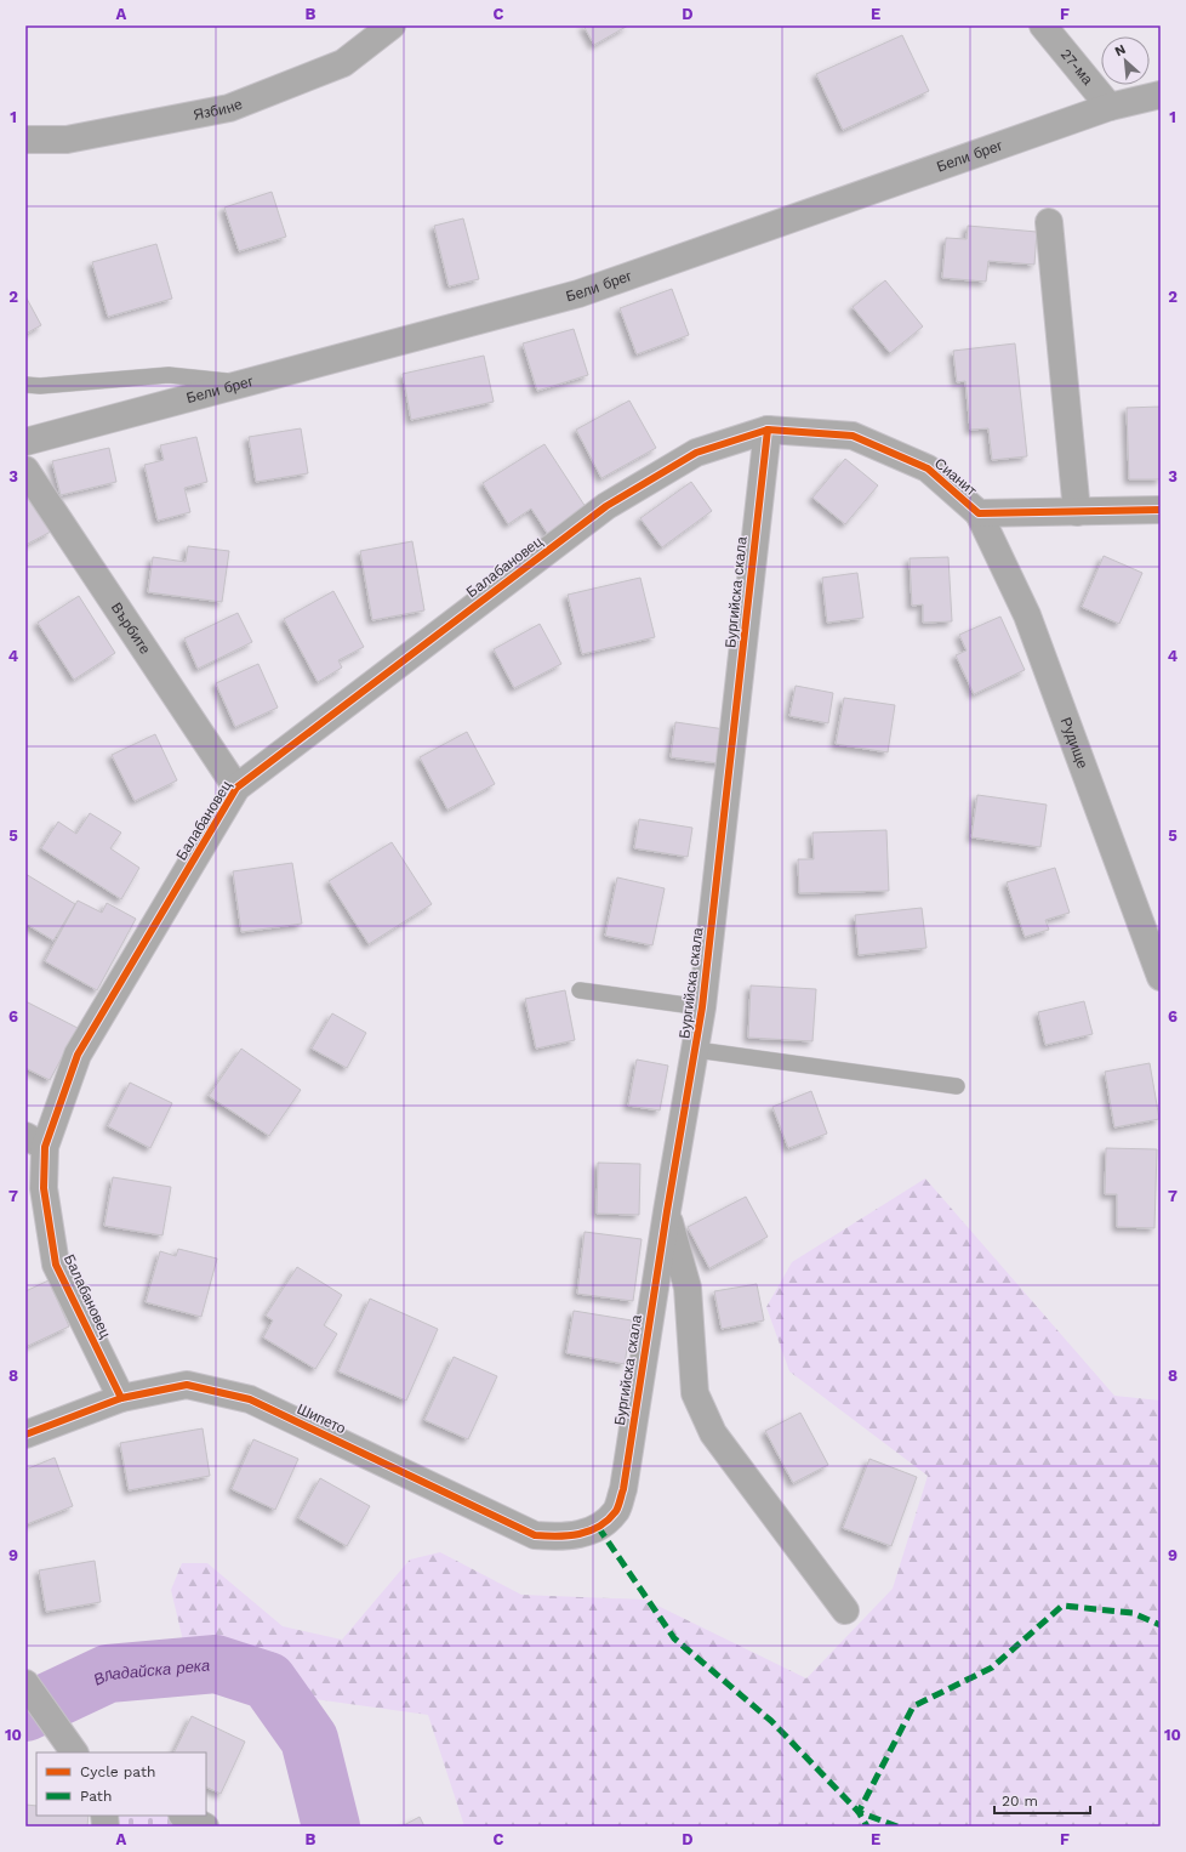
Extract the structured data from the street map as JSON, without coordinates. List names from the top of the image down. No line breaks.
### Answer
{"streets":{"street":["27-ма","Язбине","Бели брег","Сианит","Балабановец","Бургийска скала","Върбите","Рудище","Шипето"]},"crossings":[["27-ма","Бели брег"],["Сианит","Балабановец"],["Сианит","Бургийска скала"],["Сианит","Рудище"],["Балабановец","Бургийска скала"],["Балабановец","Върбите"],["Балабановец","Шипето"],["Бургийска скала","Шипето"]],"water":["Владайска река"],"legend":["Cycle path","Path"],"scale_bar":"20 m","north":"top left","grid":{"columns":["A","B","C","D","E","F"],"rows":["1","2","3","4","5","6","7","8","9","10"]}}
